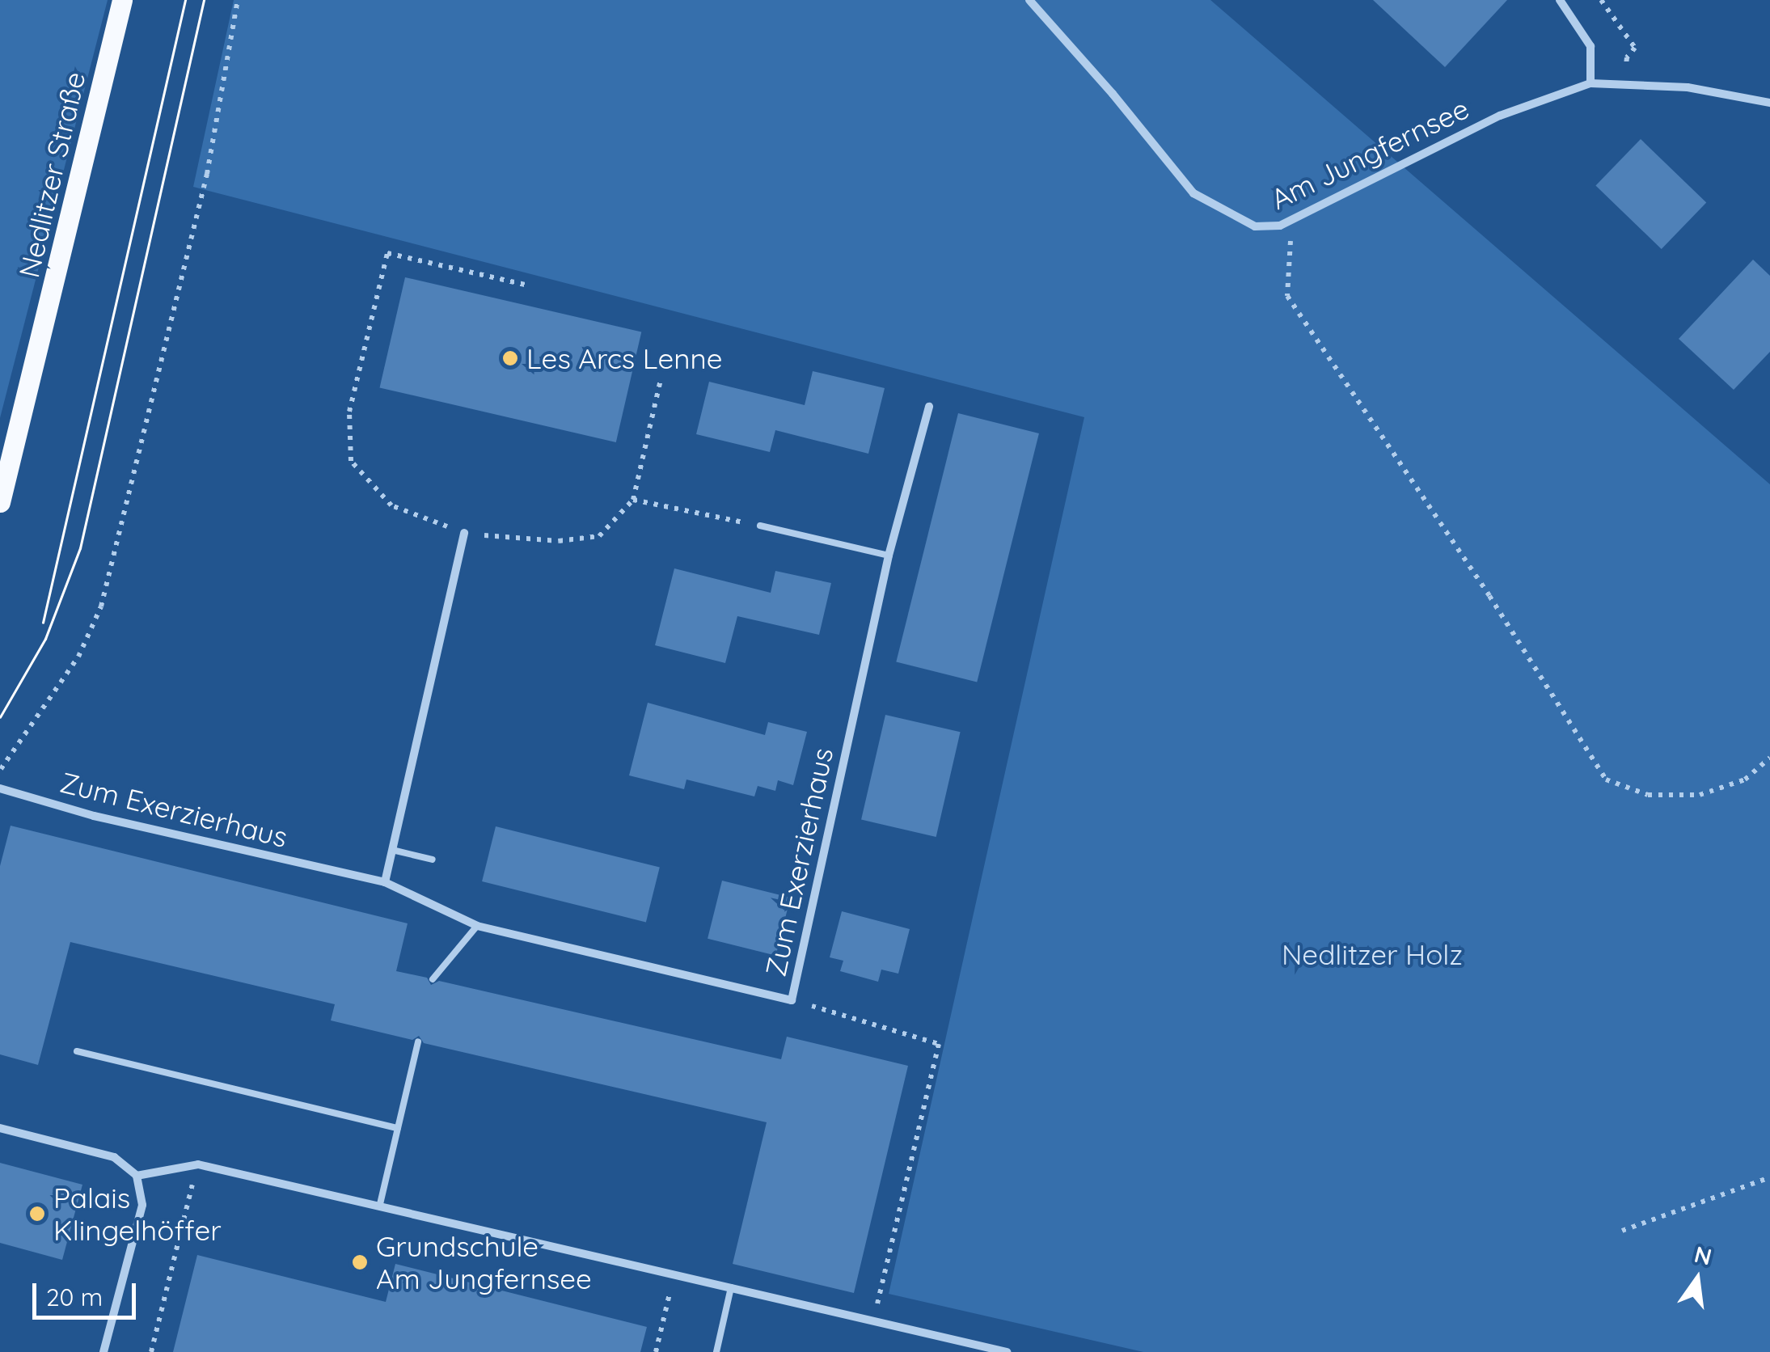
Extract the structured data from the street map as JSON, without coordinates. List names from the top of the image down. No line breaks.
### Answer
{"streets":{"main road":["Nedlitzer Straße"],"street":["Am Jungfernsee","Zum Exerzierhaus"]},"parks":["Nedlitzer Holz"],"places":["Les Arcs Lenne","Palais Klingelhöffer","Grundschule Am Jungfernsee"],"scale_bar":"20 m","north":"top"}
